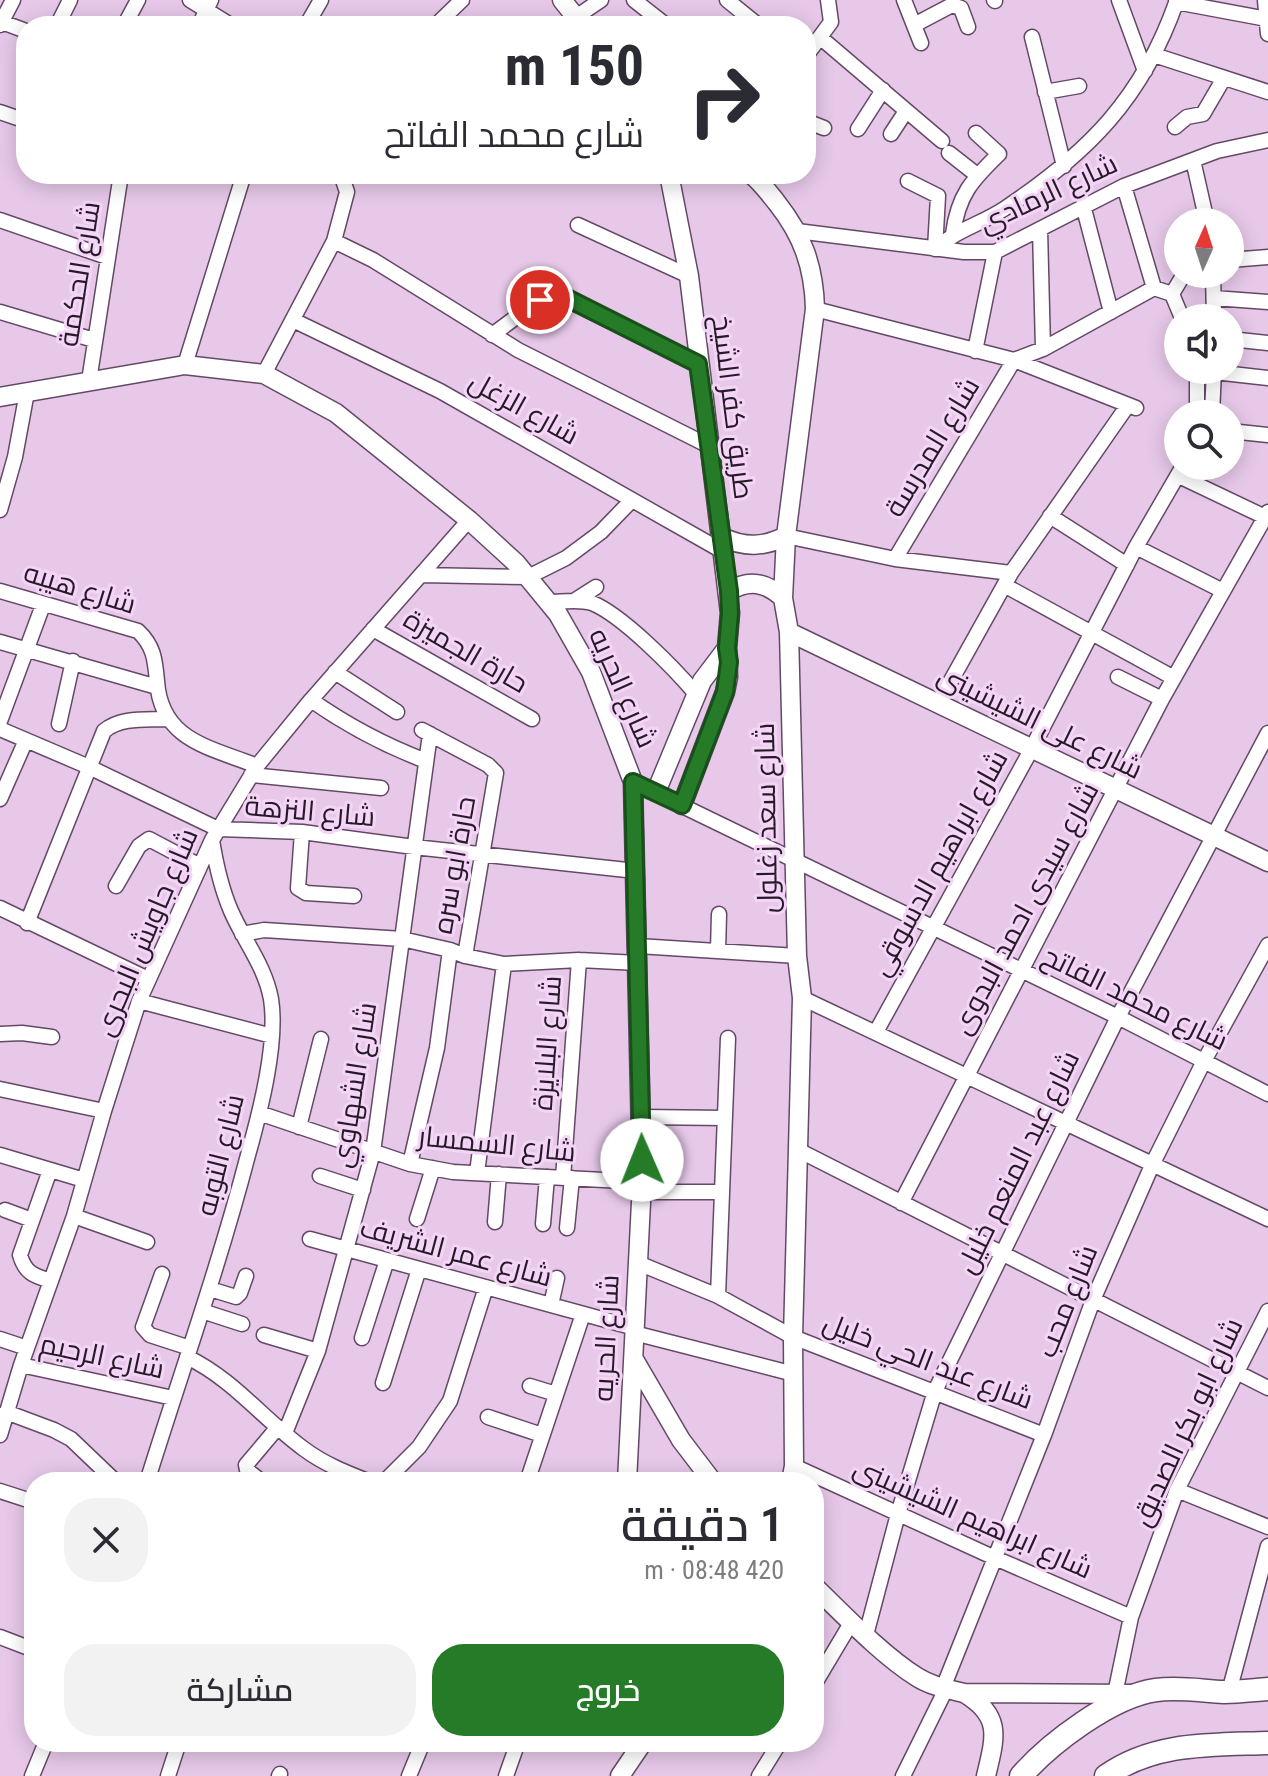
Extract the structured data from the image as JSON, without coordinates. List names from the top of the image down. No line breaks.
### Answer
{"streets":{"street":["شارع الرمادي","شارع الحكمة","طريق كفر الشيخ","شارع الزغل","شارع المدرسة","شارع هيبه","حارة الجميزة","شارع الحريه","شارع على الشيشينى","شارع النزهة","شارع سعد زغلول","شارع ابراهيم الدسوقي","حارة ابو سره","شارع سيدى احمد البدوى","شارع جاويش البحرى","شارع محمد الفاتح","شارع البلايزة","شارع الشهاوي","شارع السمسار","شارع التوبه","شارع عبد المنعم خليل","شارع عمر الشريف","شارع محب","شارع الرحيم","شارع عبد الحي خليل","شارع ابو بكر الصديق","شارع ابراهيم الشيشينى"]},"crossings":[["شارع الرمادي","شارع سعد زغلول"],["شارع الحكمة","شارع الحريه"],["طريق كفر الشيخ","شارع الزغل"],["طريق كفر الشيخ","شارع محمد الفاتح"],["حارة الجميزة","شارع جاويش البحرى"],["شارع الحريه","شارع النزهة"],["شارع الحريه","شارع جاويش البحرى"],["شارع الحريه","شارع محمد الفاتح"],["شارع الحريه","شارع السمسار"],["شارع الحريه","شارع عمر الشريف"],["شارع الحريه","شارع عبد الحي خليل"],["شارع على الشيشينى","شارع سعد زغلول"],["شارع على الشيشينى","شارع ابراهيم الدسوقي"],["شارع على الشيشينى","شارع سيدى احمد البدوى"],["شارع على الشيشينى","شارع عبد المنعم خليل"],["شارع النزهة","حارة ابو سره"],["شارع النزهة","شارع جاويش البحرى"],["شارع النزهة","شارع الشهاوي"],["شارع النزهة","شارع التوبه"],["شارع سعد زغلول","شارع محمد الفاتح"],["شارع سعد زغلول","شارع عمر الشريف"],["شارع سعد زغلول","شارع عبد الحي خليل"],["شارع ابراهيم الدسوقي","شارع محمد الفاتح"],["حارة ابو سره","شارع الشهاوي"],["شارع سيدى احمد البدوى","شارع محمد الفاتح"],["شارع جاويش البحرى","شارع التوبه"],["شارع جاويش البحرى","شارع الرحيم"],["شارع محمد الفاتح","شارع عبد المنعم خليل"],["شارع محمد الفاتح","شارع محب"],["شارع البلايزة","شارع السمسار"],["شارع الشهاوي","شارع السمسار"],["شارع الشهاوي","شارع عمر الشريف"],["شارع السمسار","شارع التوبه"],["شارع التوبه","شارع الرحيم"],["شارع عبد المنعم خليل","شارع عبد الحي خليل"],["شارع عبد المنعم خليل","شارع ابراهيم الشيشينى"],["شارع محب","شارع عبد الحي خليل"],["شارع محب","شارع ابراهيم الشيشينى"],["شارع ابو بكر الصديق","شارع ابراهيم الشيشينى"]],"north":"top","page":{"turn":["150 m","شارع محمد الفاتح"],"heading":["1 دقيقة","420 m · 08:48"],"buttons":["خروج","مشاركة"]}}
